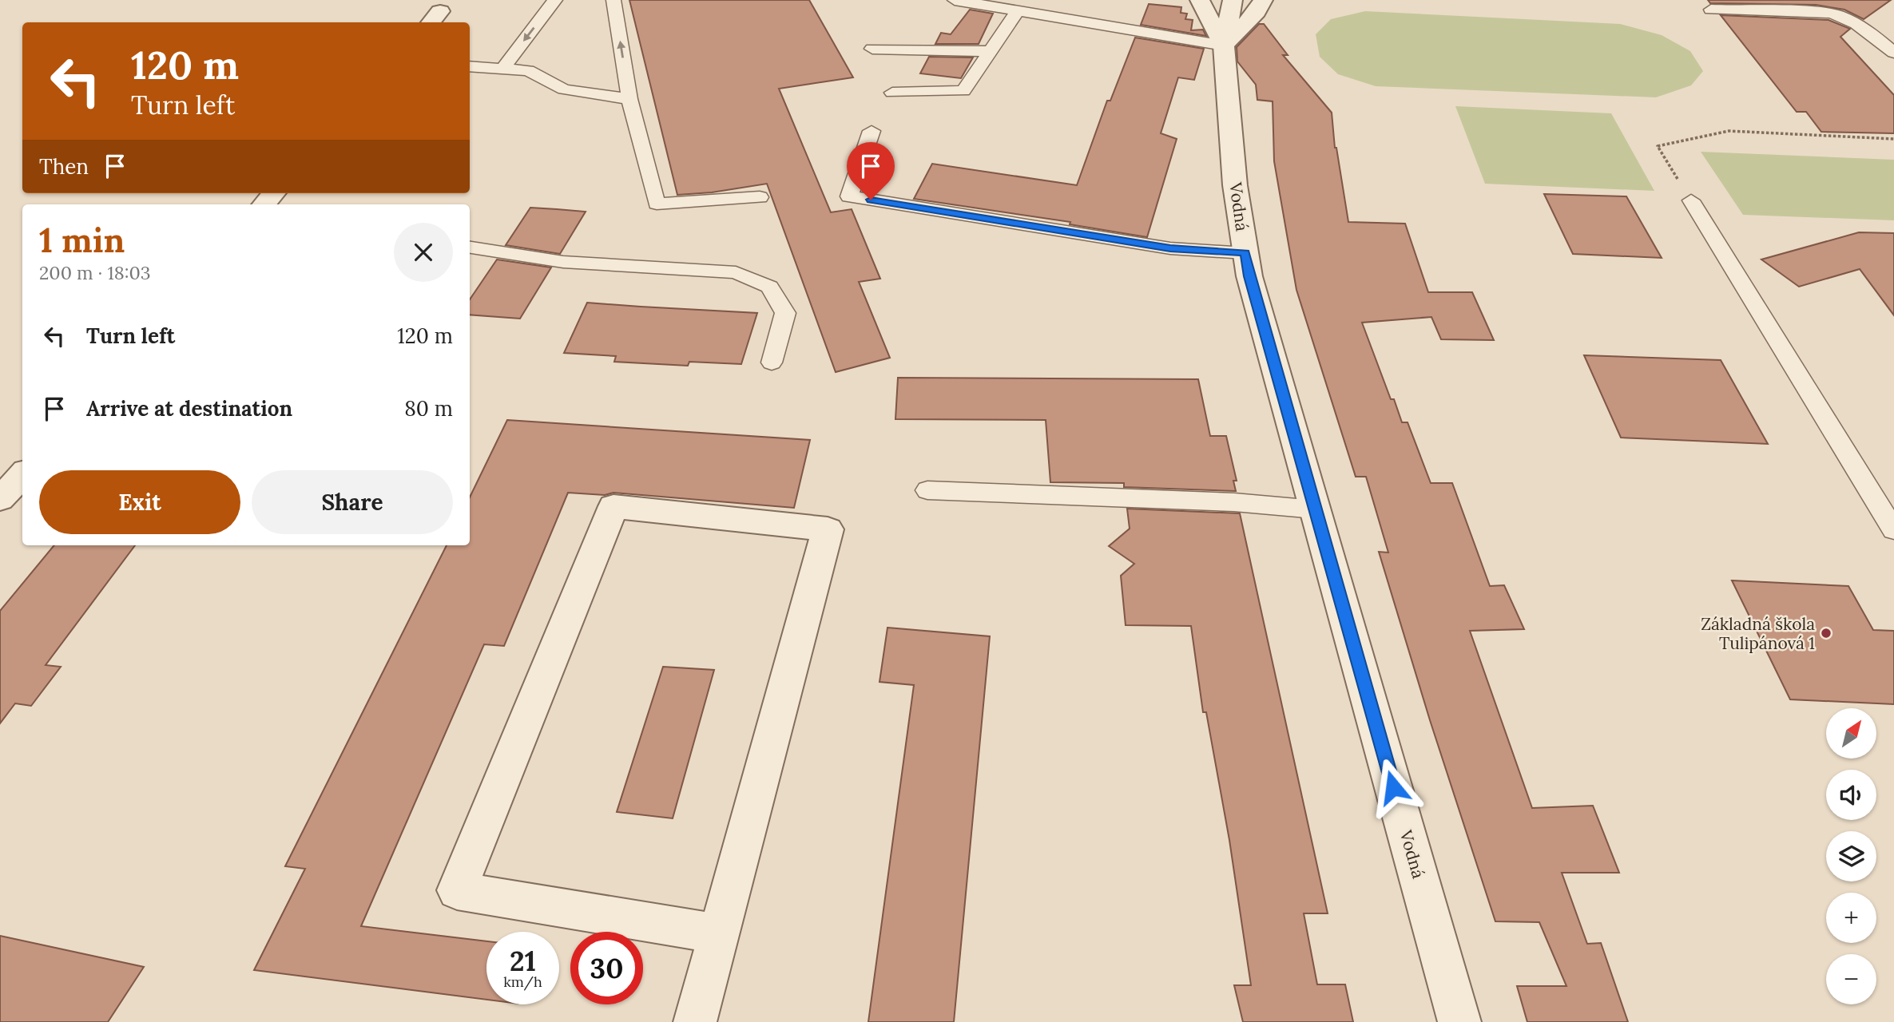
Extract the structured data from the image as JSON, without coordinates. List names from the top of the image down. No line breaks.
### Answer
{"streets":{"street":["Vodná"]},"places":["Základná škola Tulipánová 1"],"north":"top right","page":{"turn":["120 m","Turn left"],"then":"Then","heading":["1 min","200 m · 18:03"],"list":[{"name":"Turn left","value":"120 m"},{"name":"Arrive at destination","value":"80 m"}],"buttons":["Exit","Share"],"map_buttons":["+","−"],"speed":"21 km/h","limit":"30"}}
